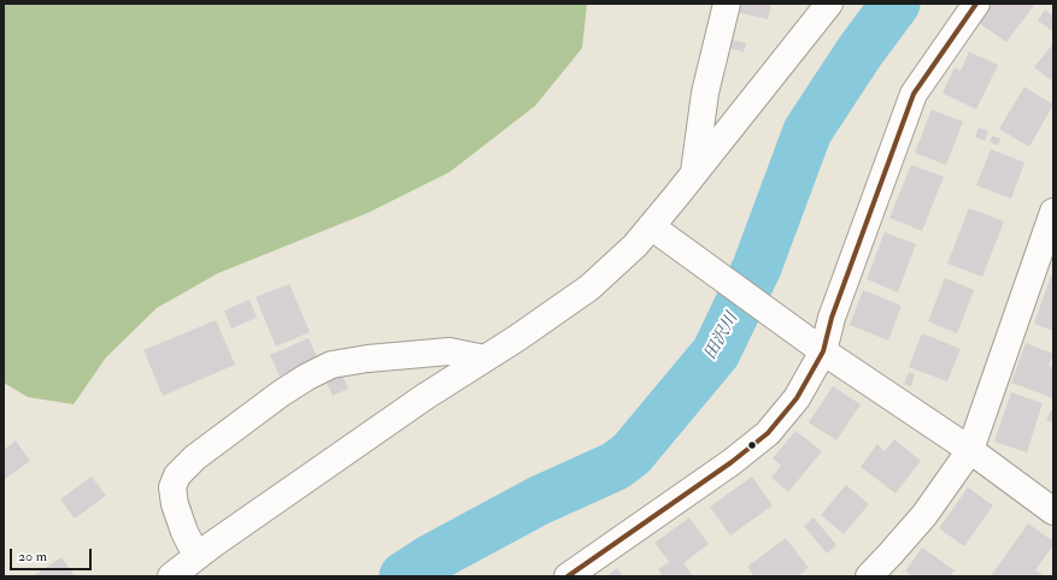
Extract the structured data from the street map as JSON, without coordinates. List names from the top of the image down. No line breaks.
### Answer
{"water":["田沢川"],"scale_bar":"20 m"}
